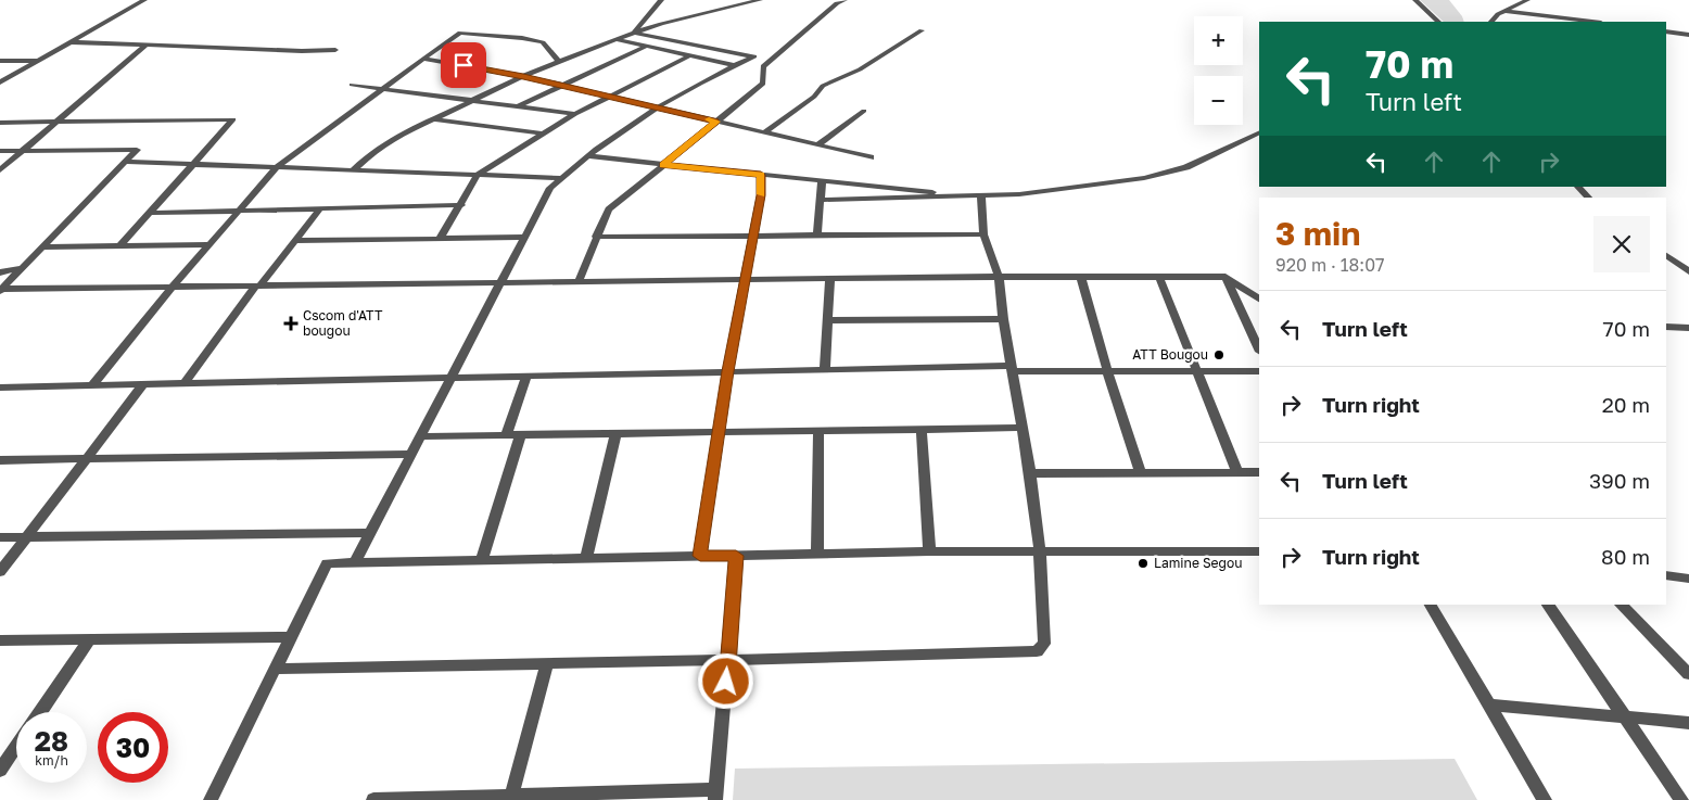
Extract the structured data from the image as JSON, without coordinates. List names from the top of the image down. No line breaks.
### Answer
{"places":{"health":["Cscom d'ATT bougou"],"other":["ATT Bougou","Lamine Segou"]},"page":{"map_buttons":["+","−"],"turn":["70 m","Turn left"],"heading":["3 min","920 m · 18:07"],"list":[{"name":"Turn left","value":"70 m"},{"name":"Turn right","value":"20 m"},{"name":"Turn left","value":"390 m"},{"name":"Turn right","value":"80 m"}],"speed":"28 km/h","limit":"30"}}
